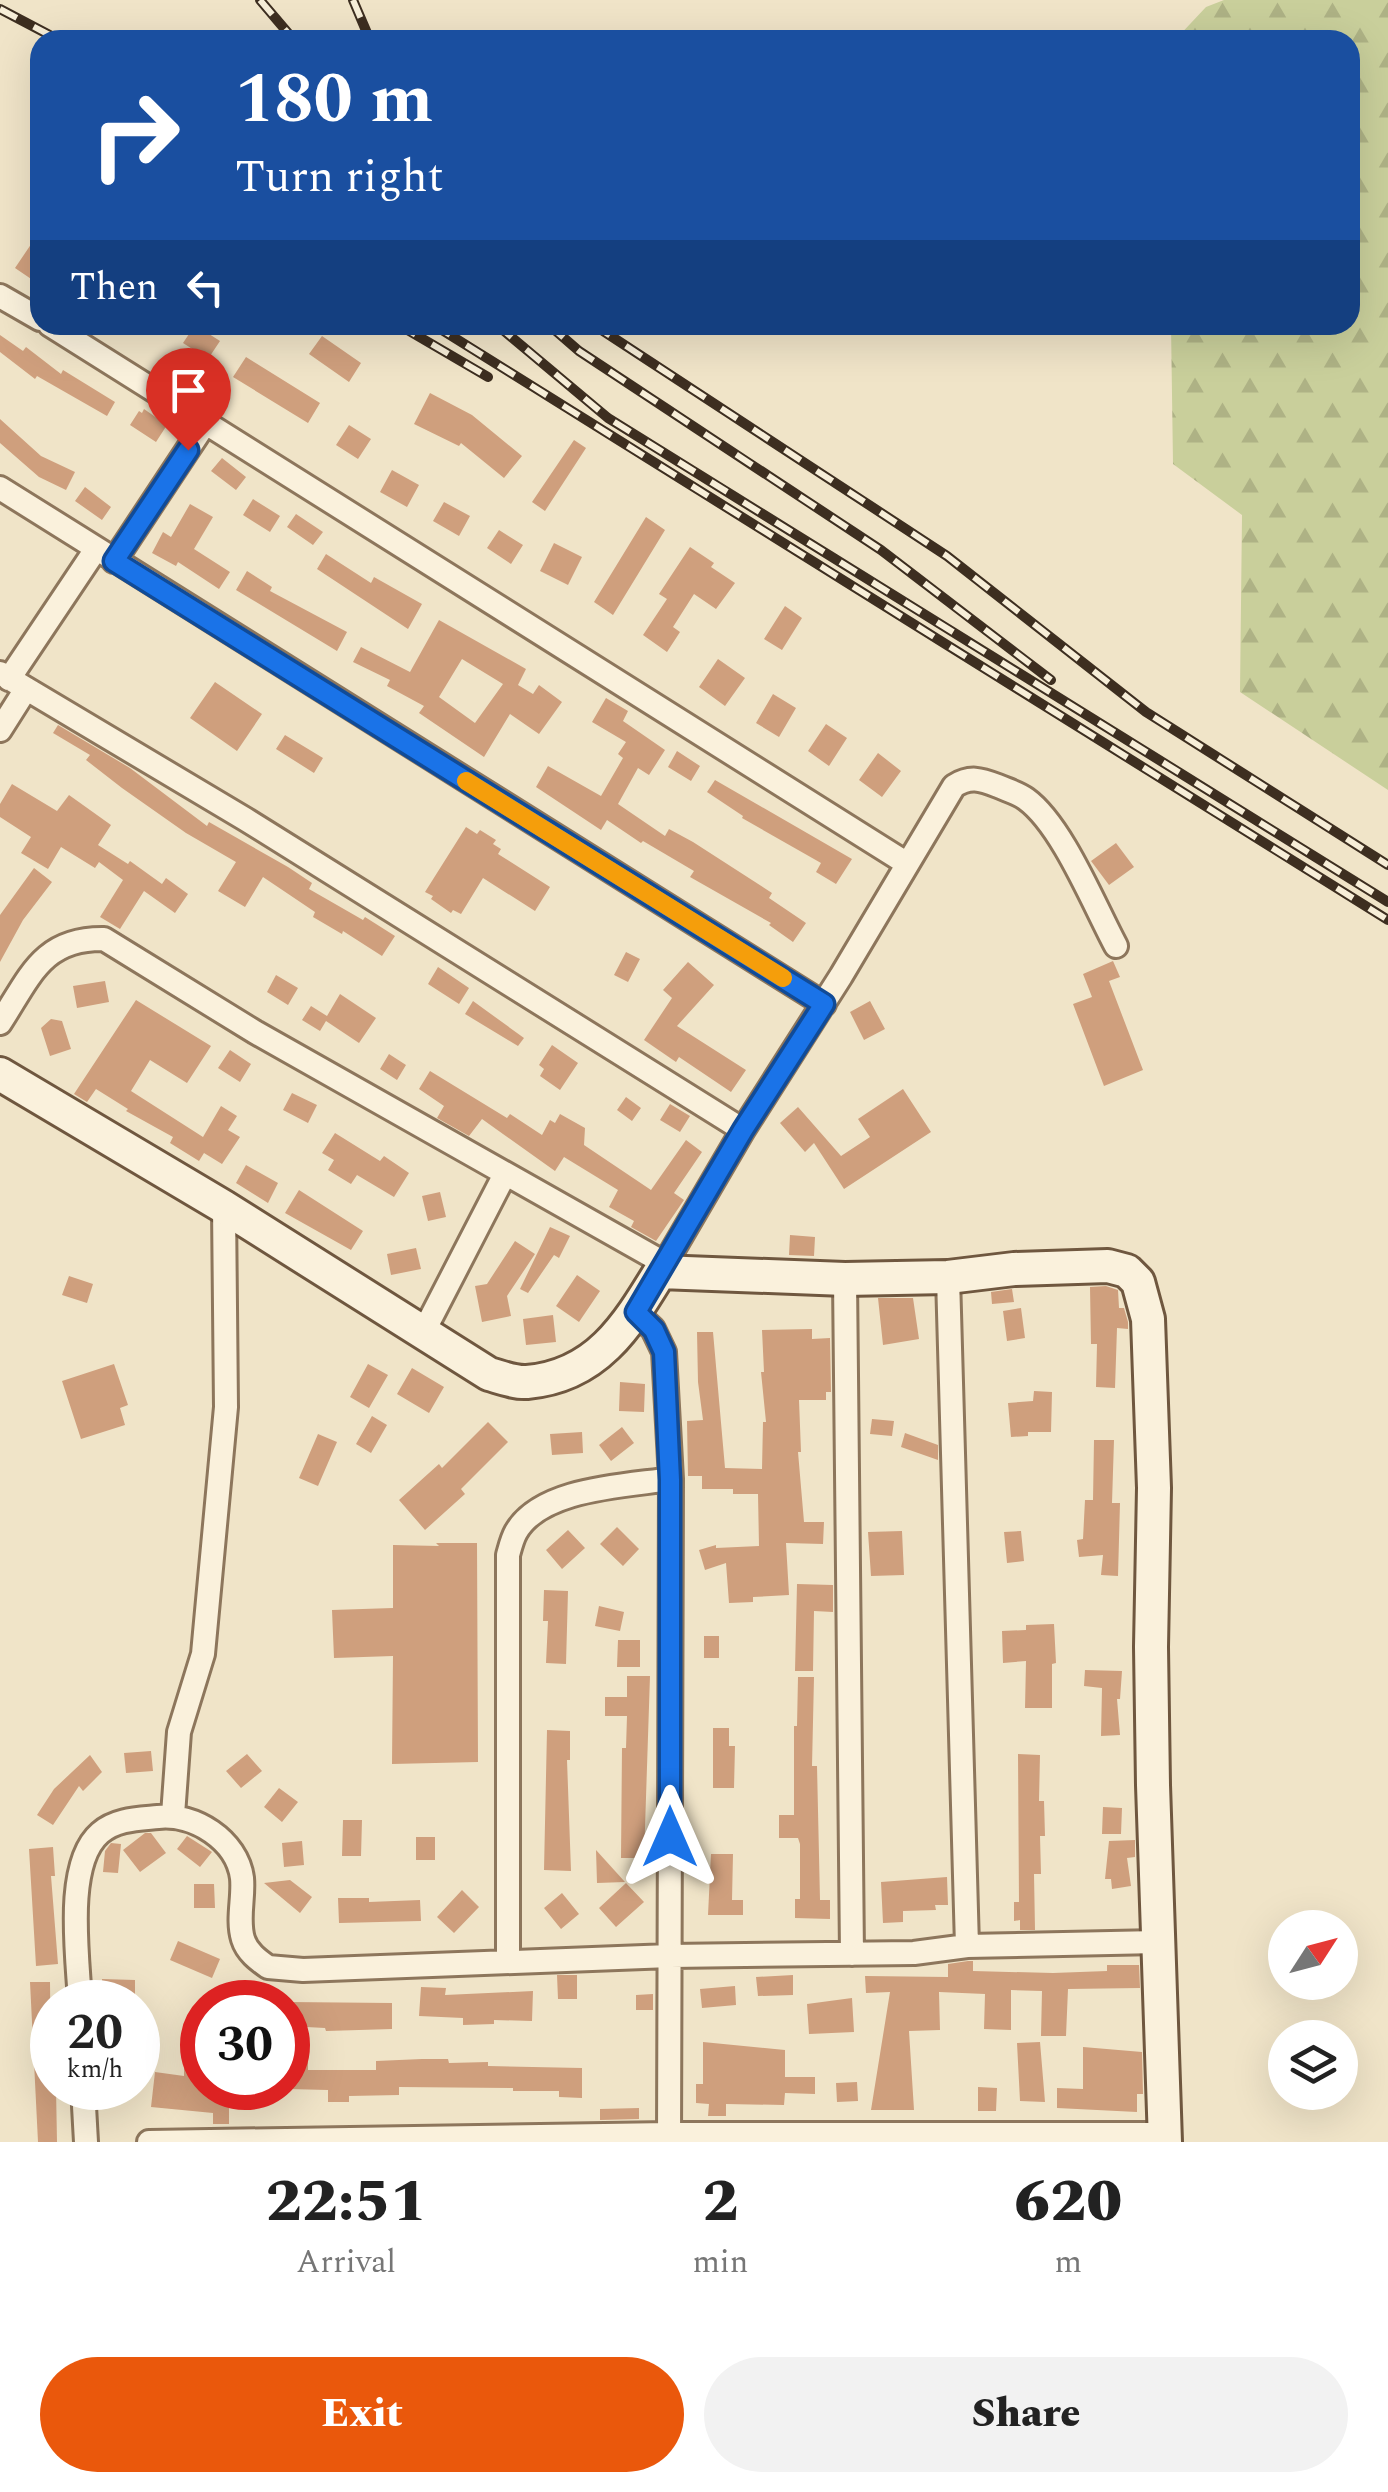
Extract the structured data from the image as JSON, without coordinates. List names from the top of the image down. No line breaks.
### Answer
{"north":"top right","page":{"turn":["180 m","Turn right"],"then":"Then","speed":"20 km/h","limit":"30","eta":["22:51","Arrival","2","min","620","m"],"buttons":["Exit","Share"]}}
